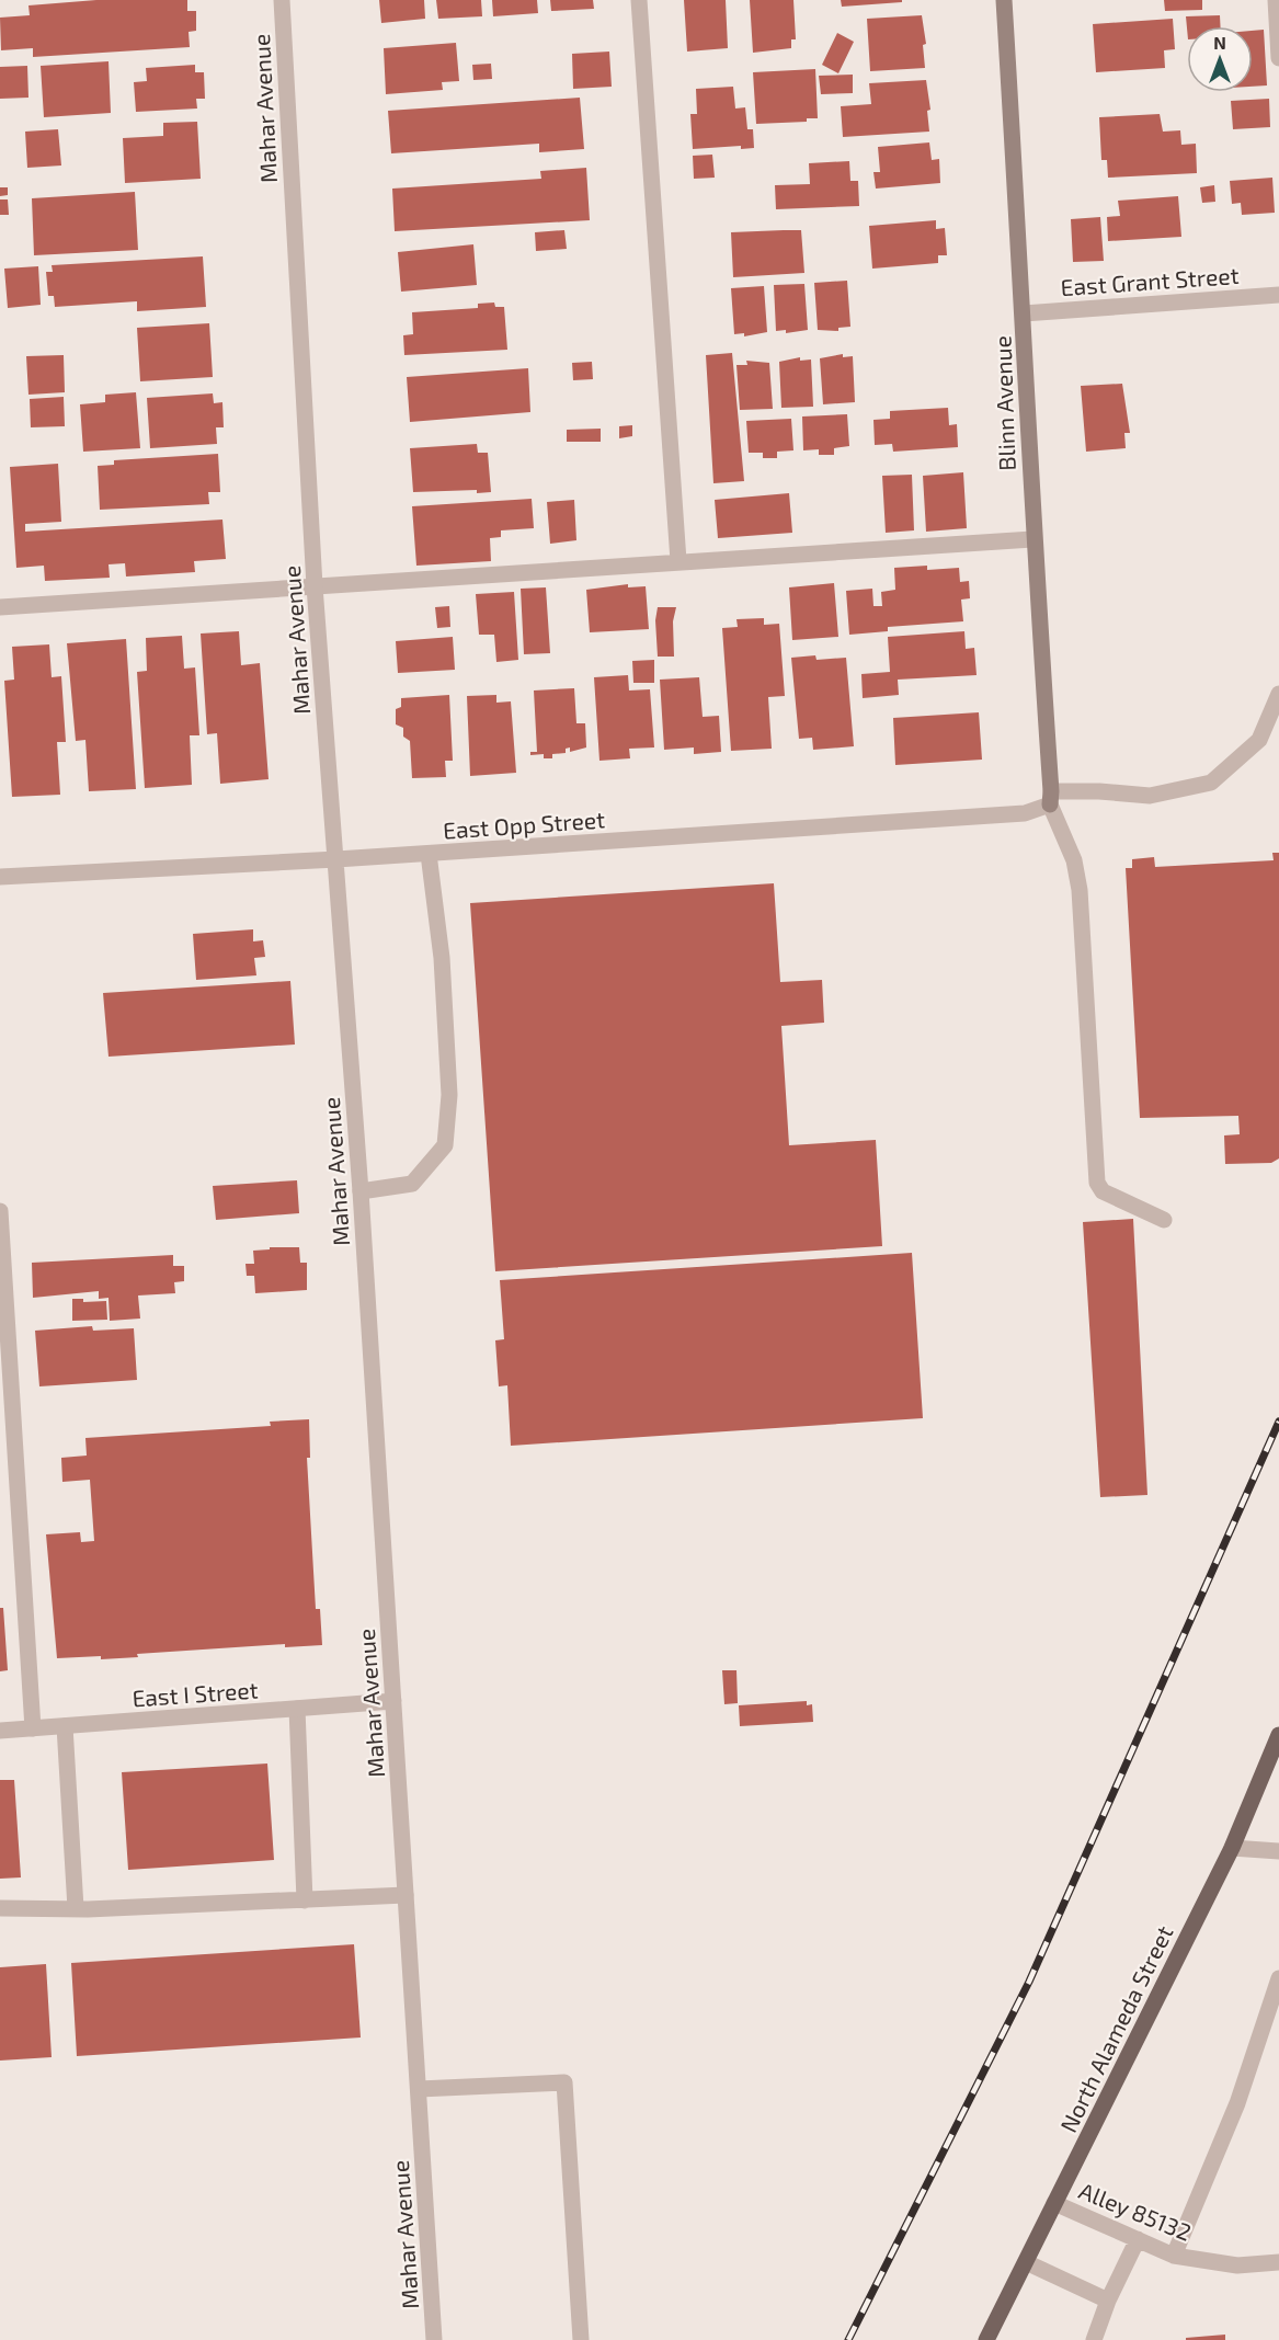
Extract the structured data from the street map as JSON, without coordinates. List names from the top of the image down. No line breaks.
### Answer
{"streets":{"main road":["North Alameda Street"],"street":["Mahar Avenue","East Grant Street","Blinn Avenue","East Opp Street","East I Street","Alley 85132"]},"crossings":[["Mahar Avenue","East Opp Street"],["Mahar Avenue","East I Street"],["East Grant Street","Blinn Avenue"],["Blinn Avenue","East Opp Street"],["North Alameda Street","Alley 85132"]],"north":"top"}
